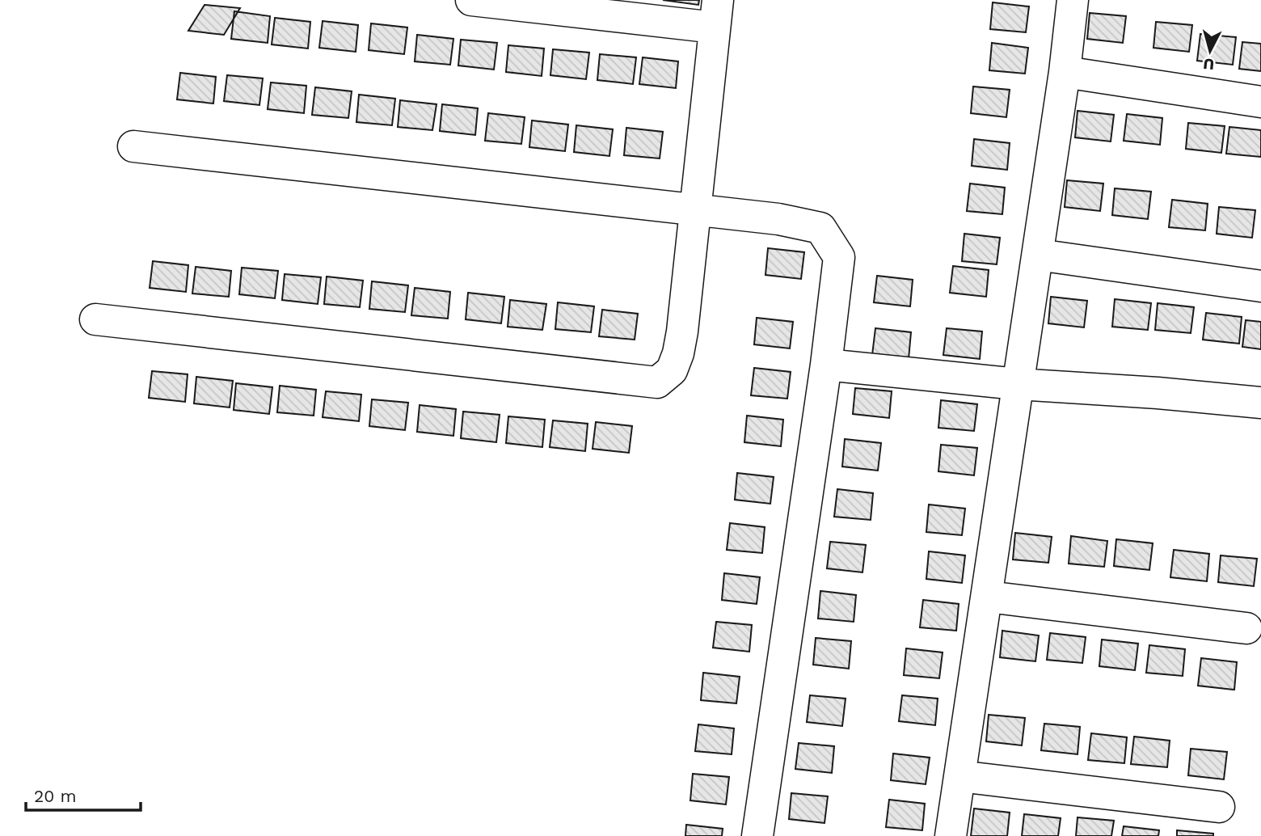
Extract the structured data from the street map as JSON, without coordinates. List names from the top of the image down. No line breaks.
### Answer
{"scale_bar":"20 m","north":"bottom"}
